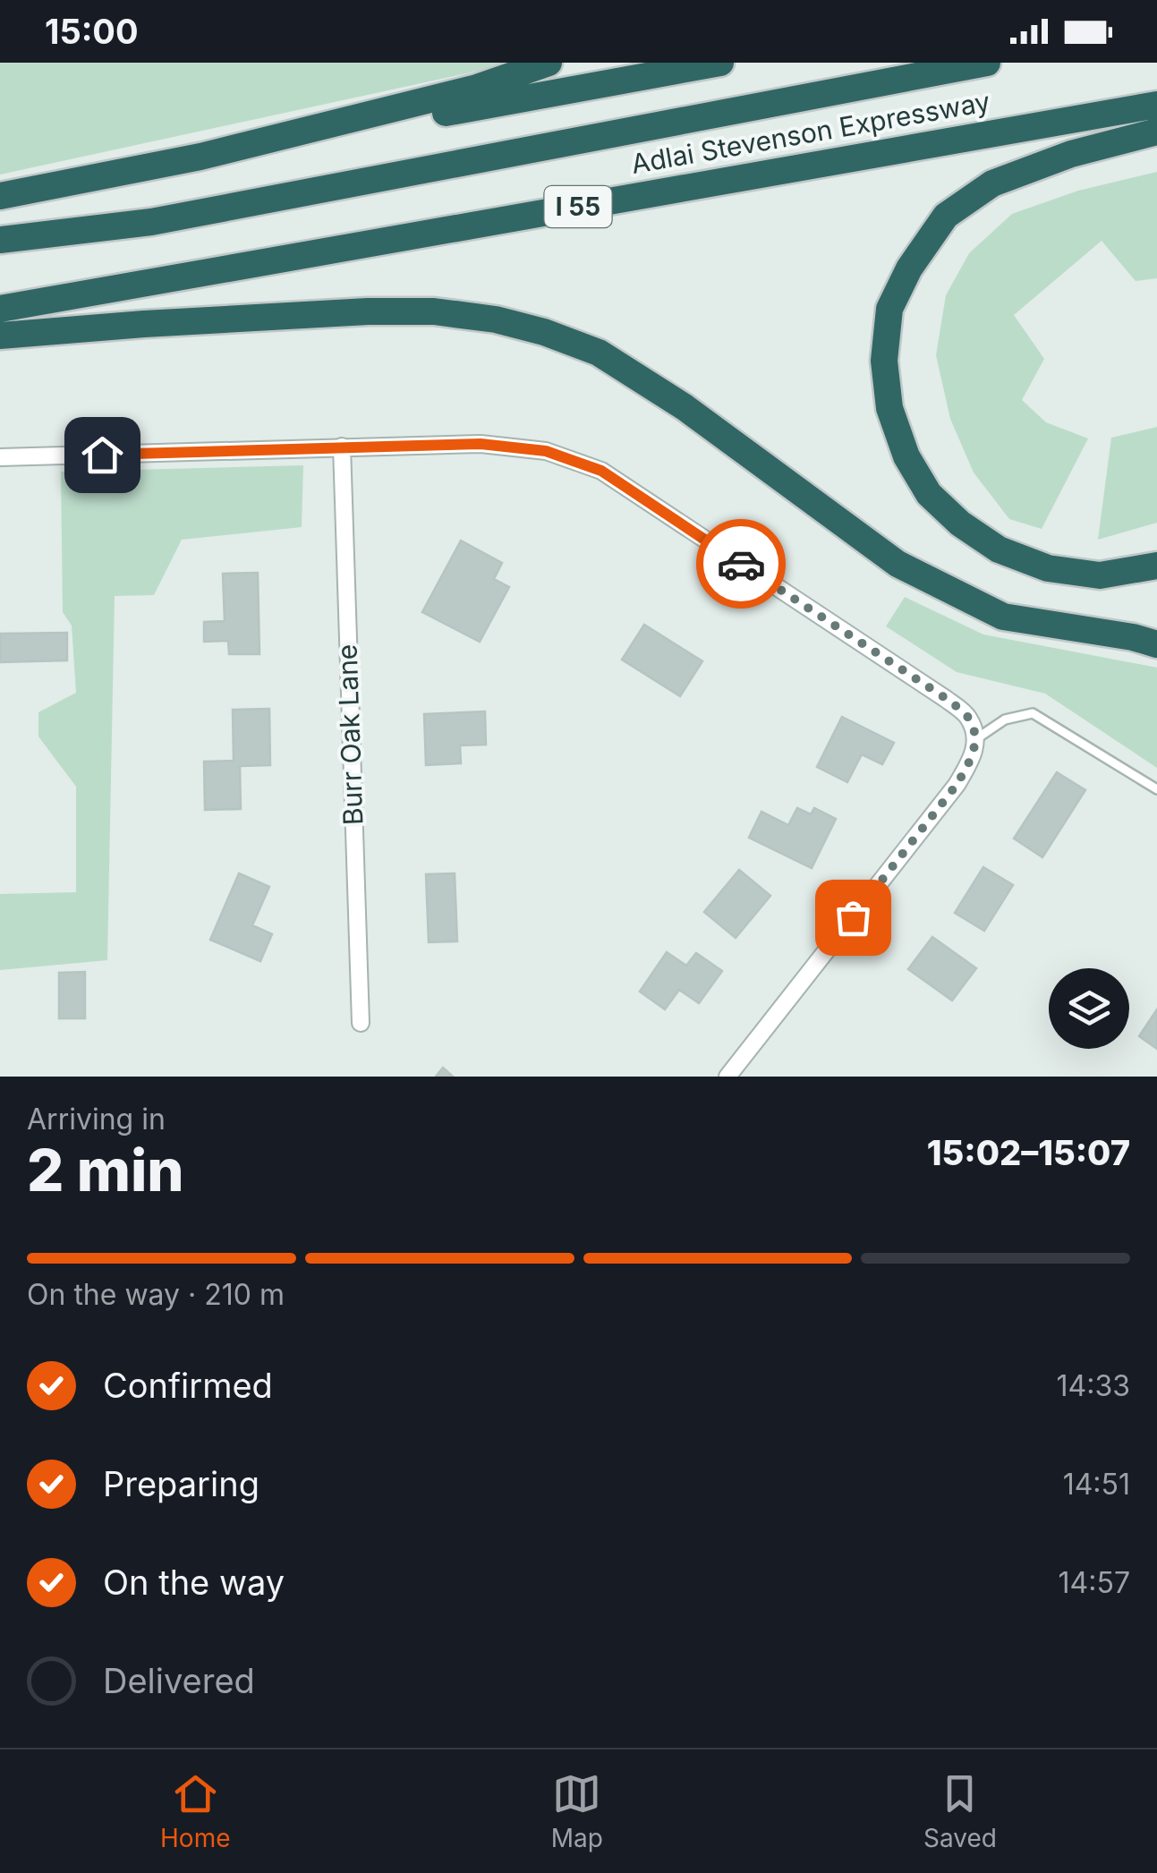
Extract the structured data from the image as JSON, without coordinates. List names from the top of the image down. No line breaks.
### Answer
{"streets":{"highway":["Adlai Stevenson Expressway","I 55"],"street":["Burr Oak Lane"]},"page":{"status":"15:00","heading":["2 min","Arriving in","15:02–15:07"],"bar":"On the way · 210 m","list":[["Confirmed","14:33"],["Preparing","14:51"],["On the way","14:57"],"Delivered"],"tabs":["Home","Map","Saved"]}}
